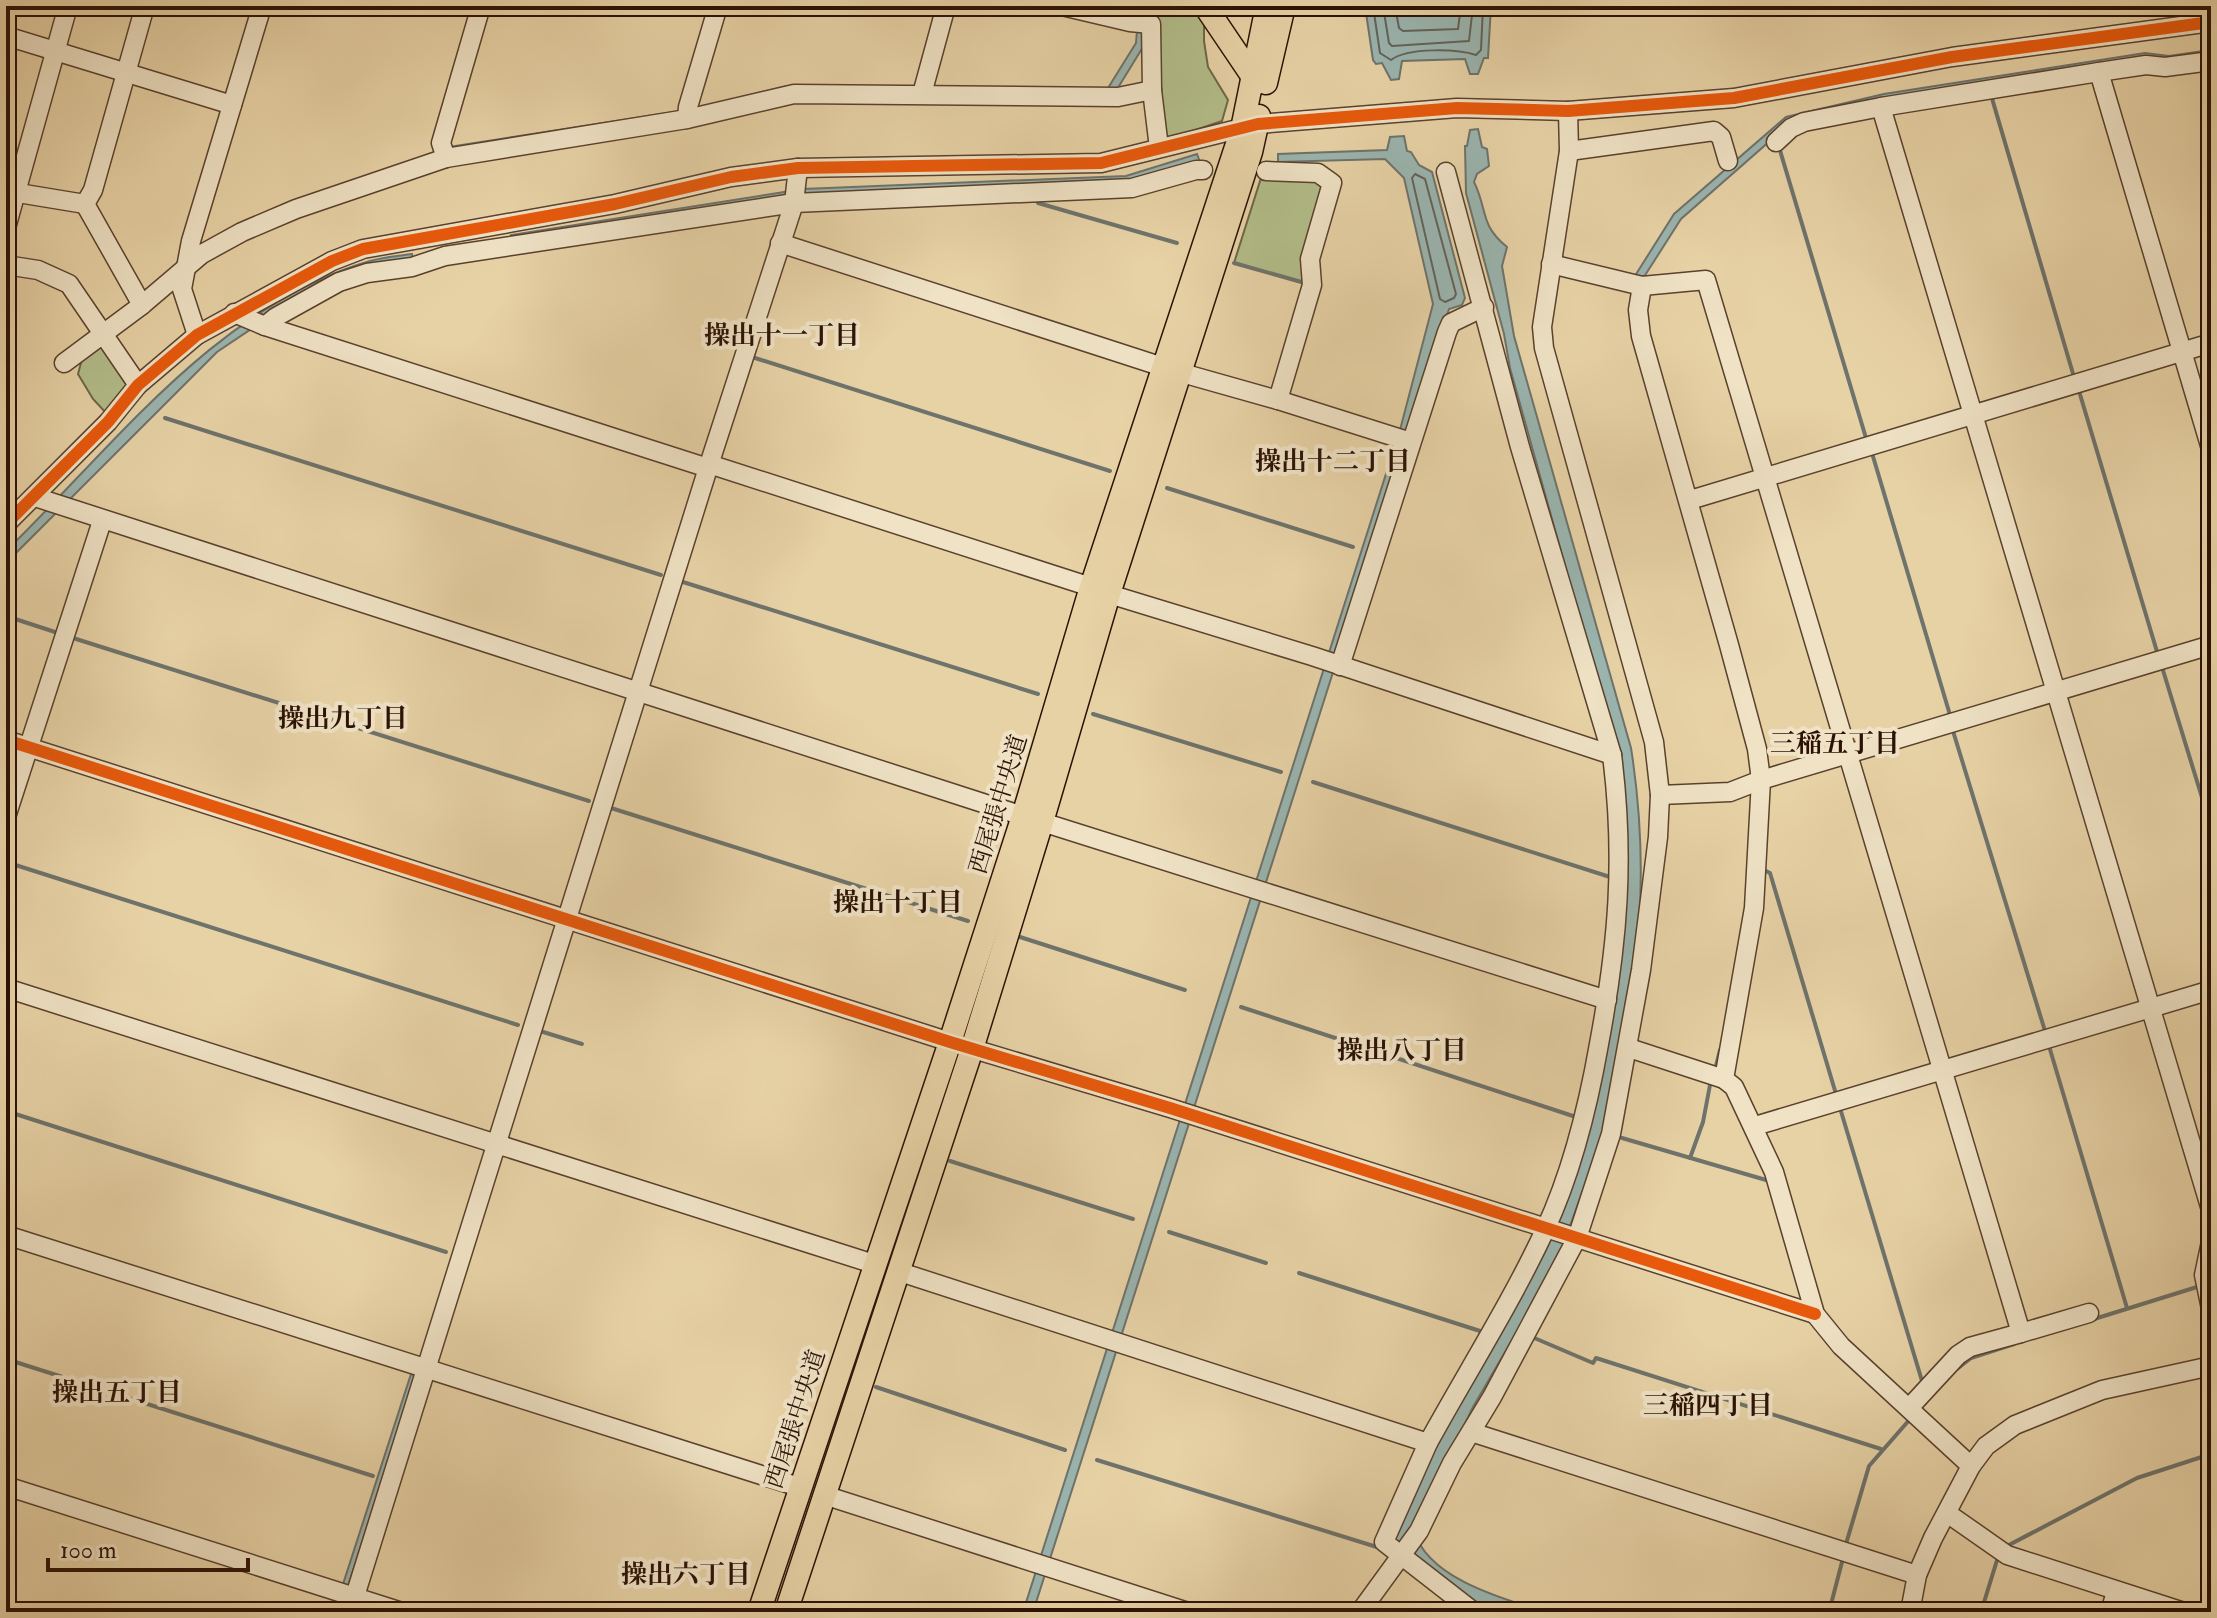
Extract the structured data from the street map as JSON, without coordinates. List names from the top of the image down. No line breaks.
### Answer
{"streets":{"main road":["西尾張中央道"]},"districts":["操出十一丁目","操出十二丁目","操出九丁目","三稲五丁目","操出十丁目","操出八丁目","操出五丁目","三稲四丁目","操出六丁目"],"scale_bar":"100 m"}
